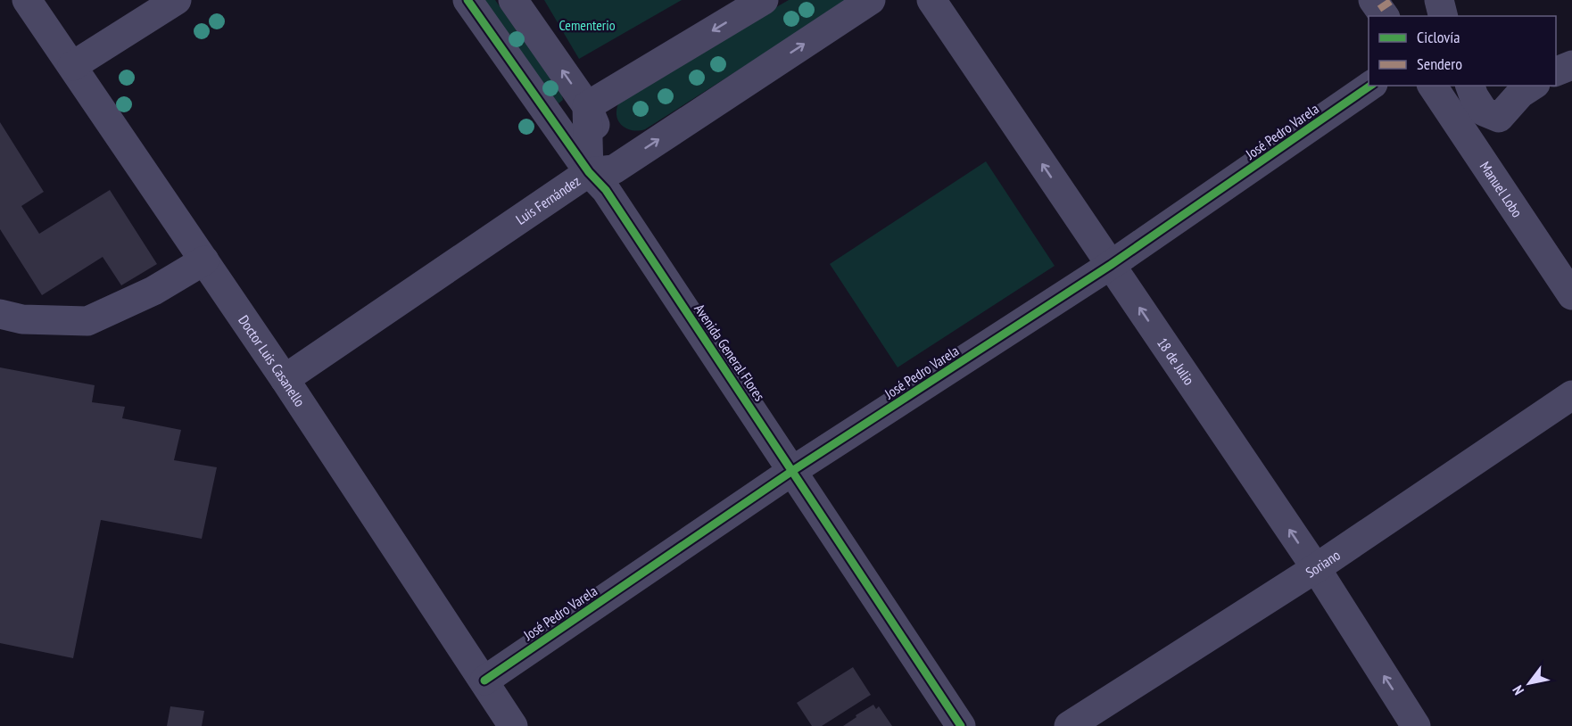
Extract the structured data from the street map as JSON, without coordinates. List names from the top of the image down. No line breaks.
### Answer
{"streets":{"street":["José Pedro Varela","Manuel Lobo","Luis Fernández","Avenida General Flores","Doctor Luis Casanello","18 de Julio","Soriano"]},"crossings":[["José Pedro Varela","Avenida General Flores"],["José Pedro Varela","Doctor Luis Casanello"],["José Pedro Varela","18 de Julio"],["Luis Fernández","Avenida General Flores"],["Luis Fernández","Doctor Luis Casanello"],["18 de Julio","Soriano"]],"one_way":["18 de Julio"],"parks":["Cementerio"],"legend":["Ciclovía","Sendero"],"north":"bottom left"}
